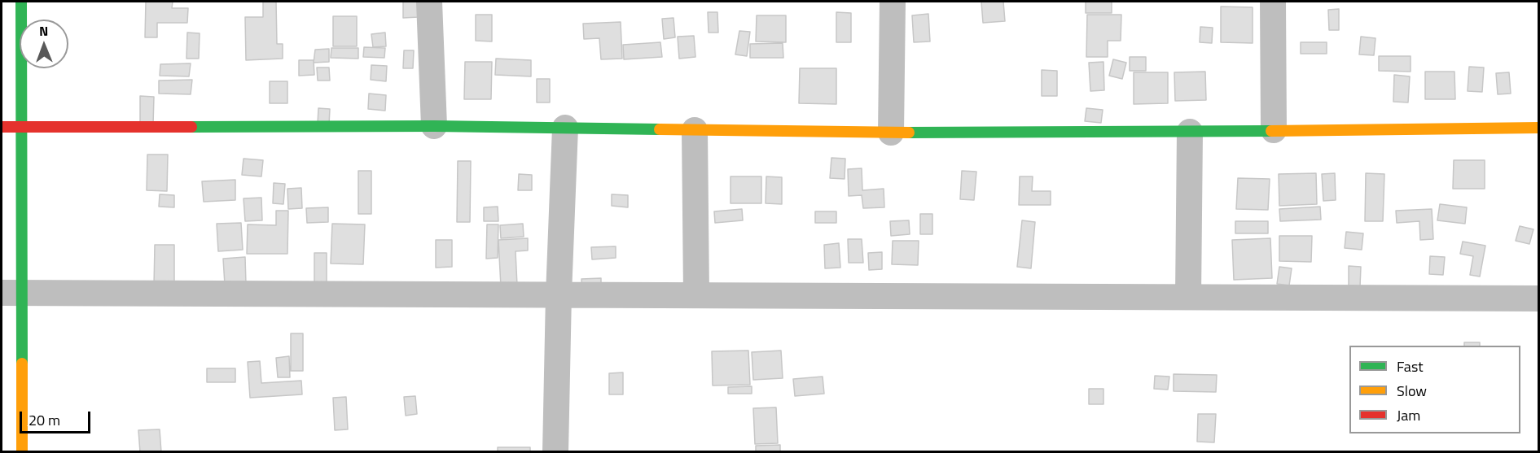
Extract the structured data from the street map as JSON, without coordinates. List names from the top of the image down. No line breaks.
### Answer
{"legend":["Fast","Slow","Jam"],"scale_bar":"20 m","north":"top"}
